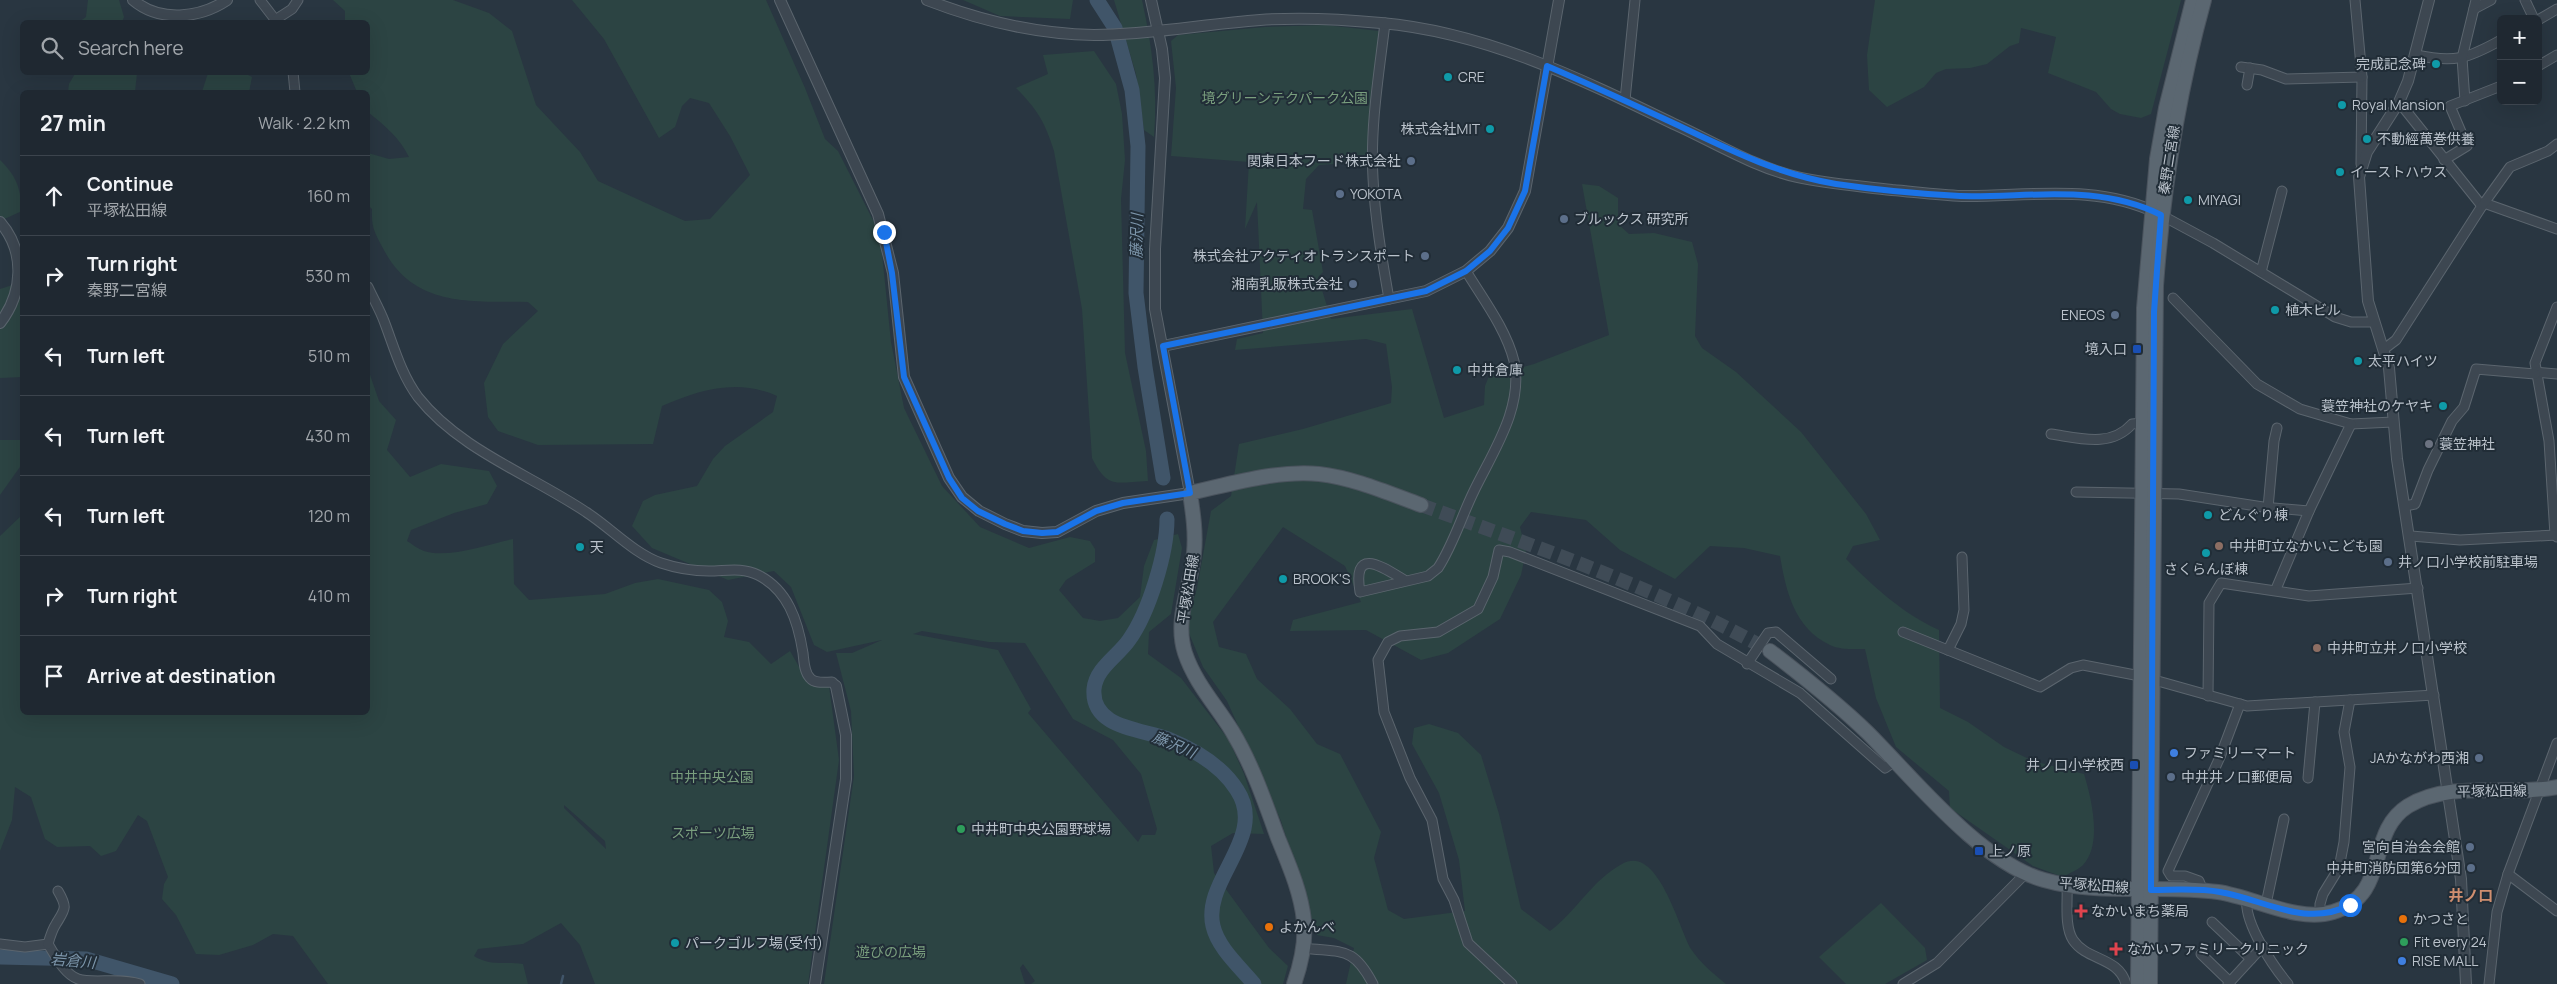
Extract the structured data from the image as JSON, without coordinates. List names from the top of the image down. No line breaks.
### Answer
{"streets":{"main road":["秦野二宮線","平塚松田線"]},"crossings":[["秦野二宮線","平塚松田線"]],"districts":["井ノ口"],"water":["藤沢川","岩倉川"],"parks":["境グリーンテクパーク公園","中井中央公園","スポーツ広場","遊びの広場"],"places":{"other":["完成記念碑","CRE","Royal Mansion","株式会社MIT","不動經萬巻供養","関東日本フード株式会社","イーストハウス","YOKOTA","MIYAGI","ブルックス 研究所","株式会社アクティオトランスポート","湘南乳販株式会社","植木ビル","ENEOS","太平ハイツ","中井倉庫","蓑笠神社のケヤキ","蓑笠神社","どんぐり棟","中井町立なかいこども園","天","さくらんぼ棟","井ノ口小学校前駐車場","BROOK'S","中井町立井ノ口小学校","ファミリーマート","JAかながわ西湘","中井井ノ口郵便局","中井町中央公園野球場","宮向自治会会館","中井町消防団第6分団","かつさと","よかんべ","Fit every 24","パークゴルフ場(受付)","RISE MALL"],"transit":["境入口","井ノ口小学校西","上ノ原"],"health":["なかいまち薬局","なかいファミリークリニック"]},"page":{"map_buttons":["+","−"],"search":"Search here","heading":["27 min","Walk · 2.2 km"],"list":[["Continue","平塚松田線","160 m"],["Turn right","秦野二宮線","530 m"],["Turn left","510 m"],["Turn left","430 m"],["Turn left","120 m"],["Turn right","410 m"],"Arrive at destination"]}}
